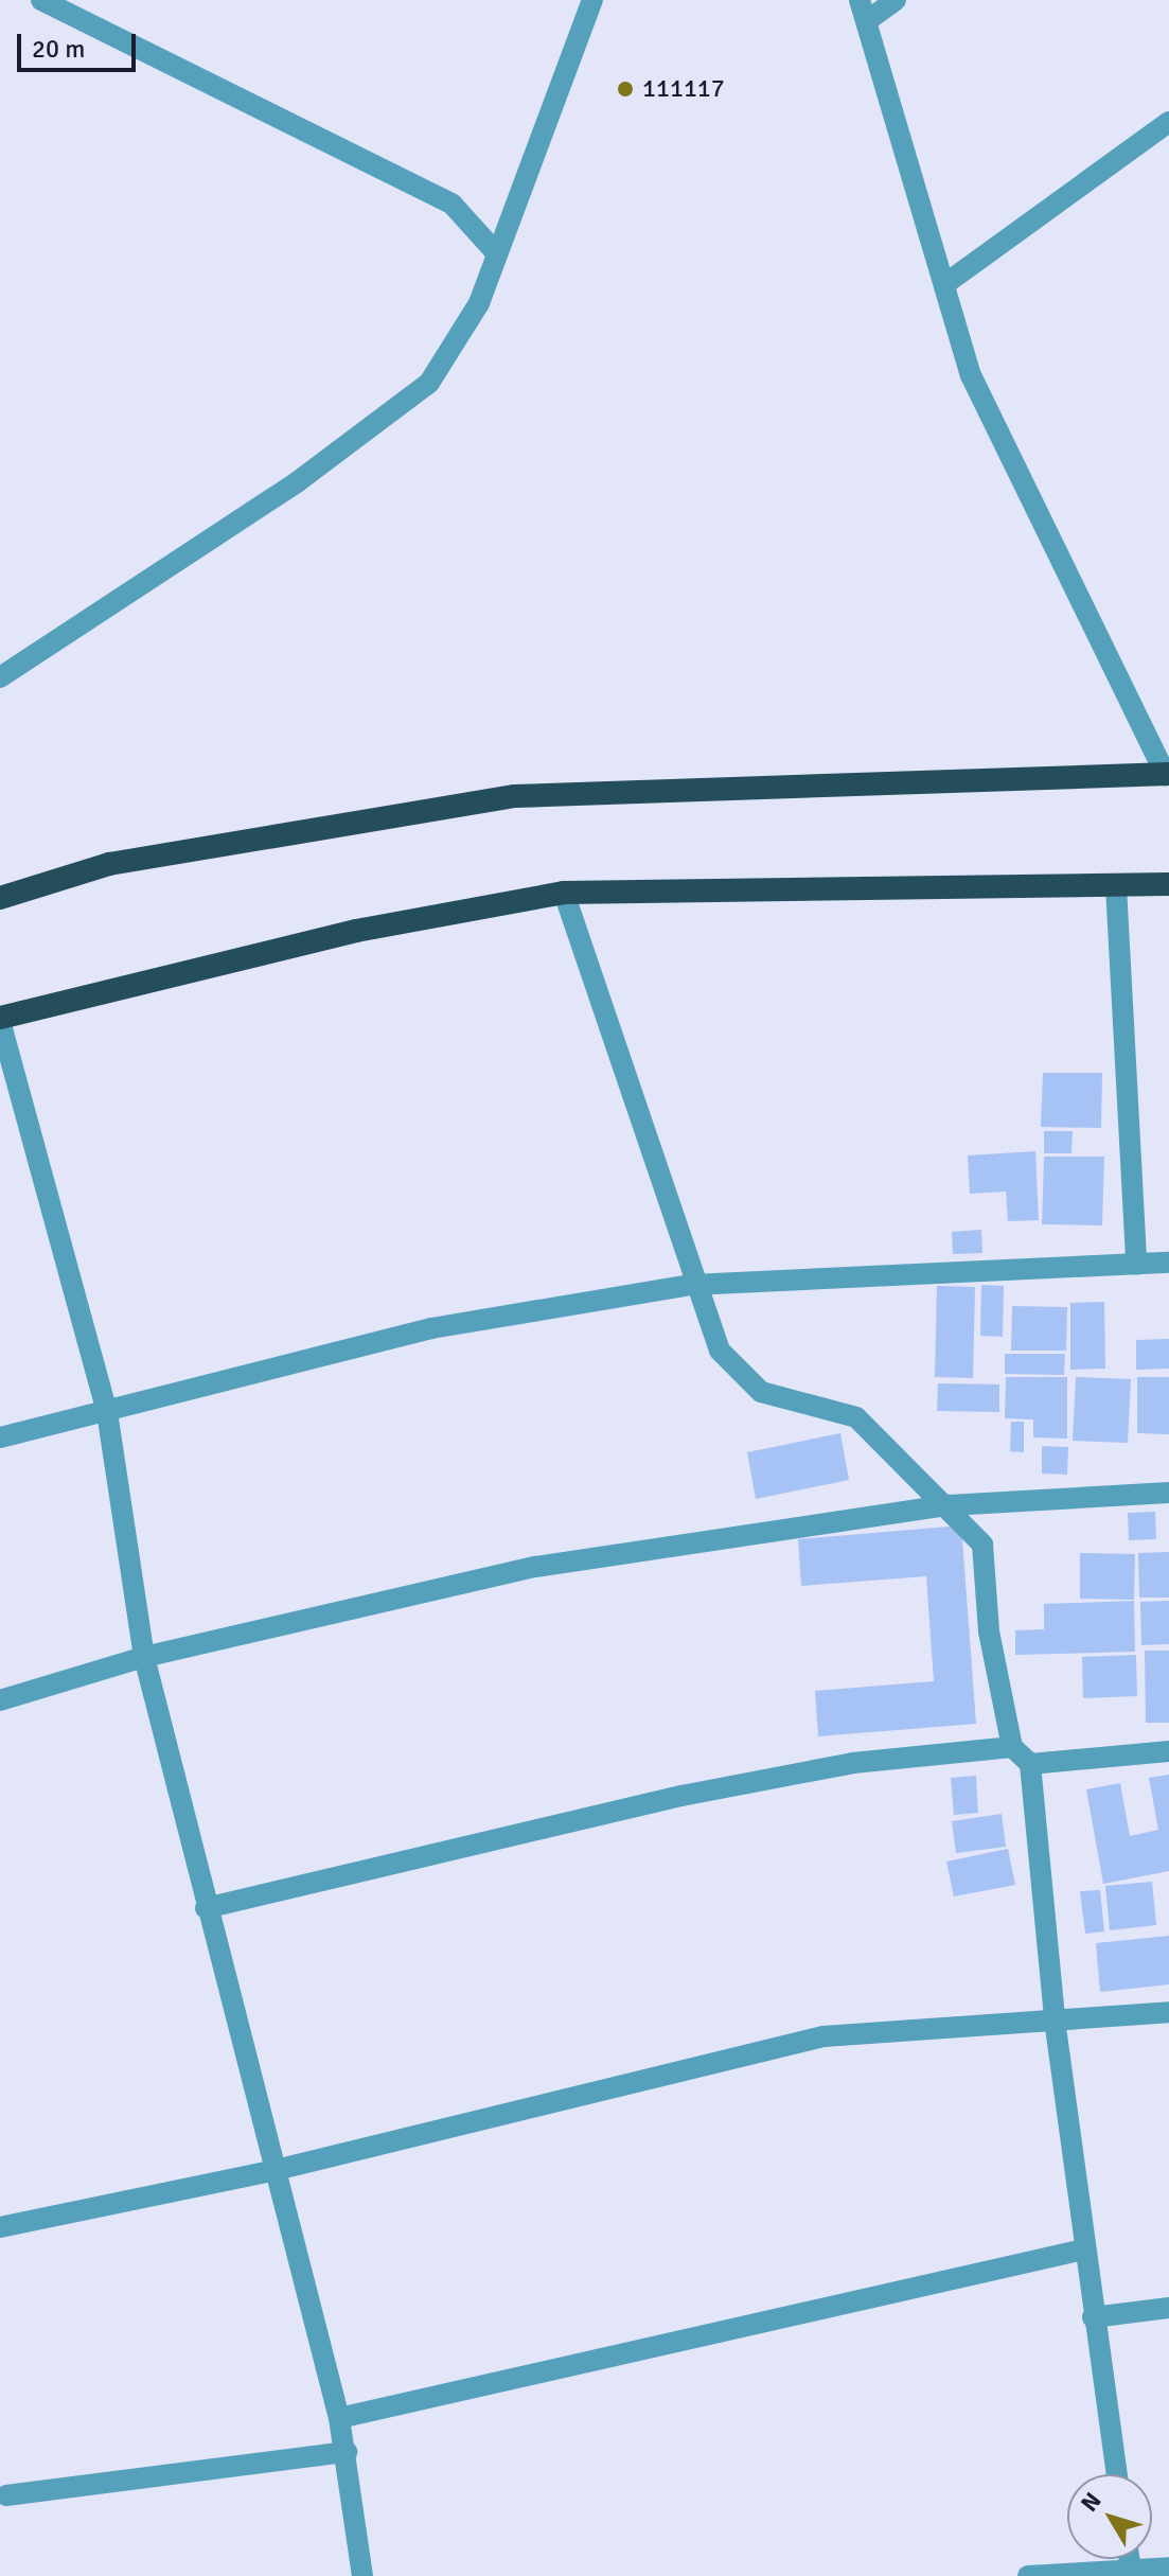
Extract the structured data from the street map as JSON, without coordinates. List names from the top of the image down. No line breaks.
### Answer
{"places":["111117"],"scale_bar":"20 m","north":"top left"}
